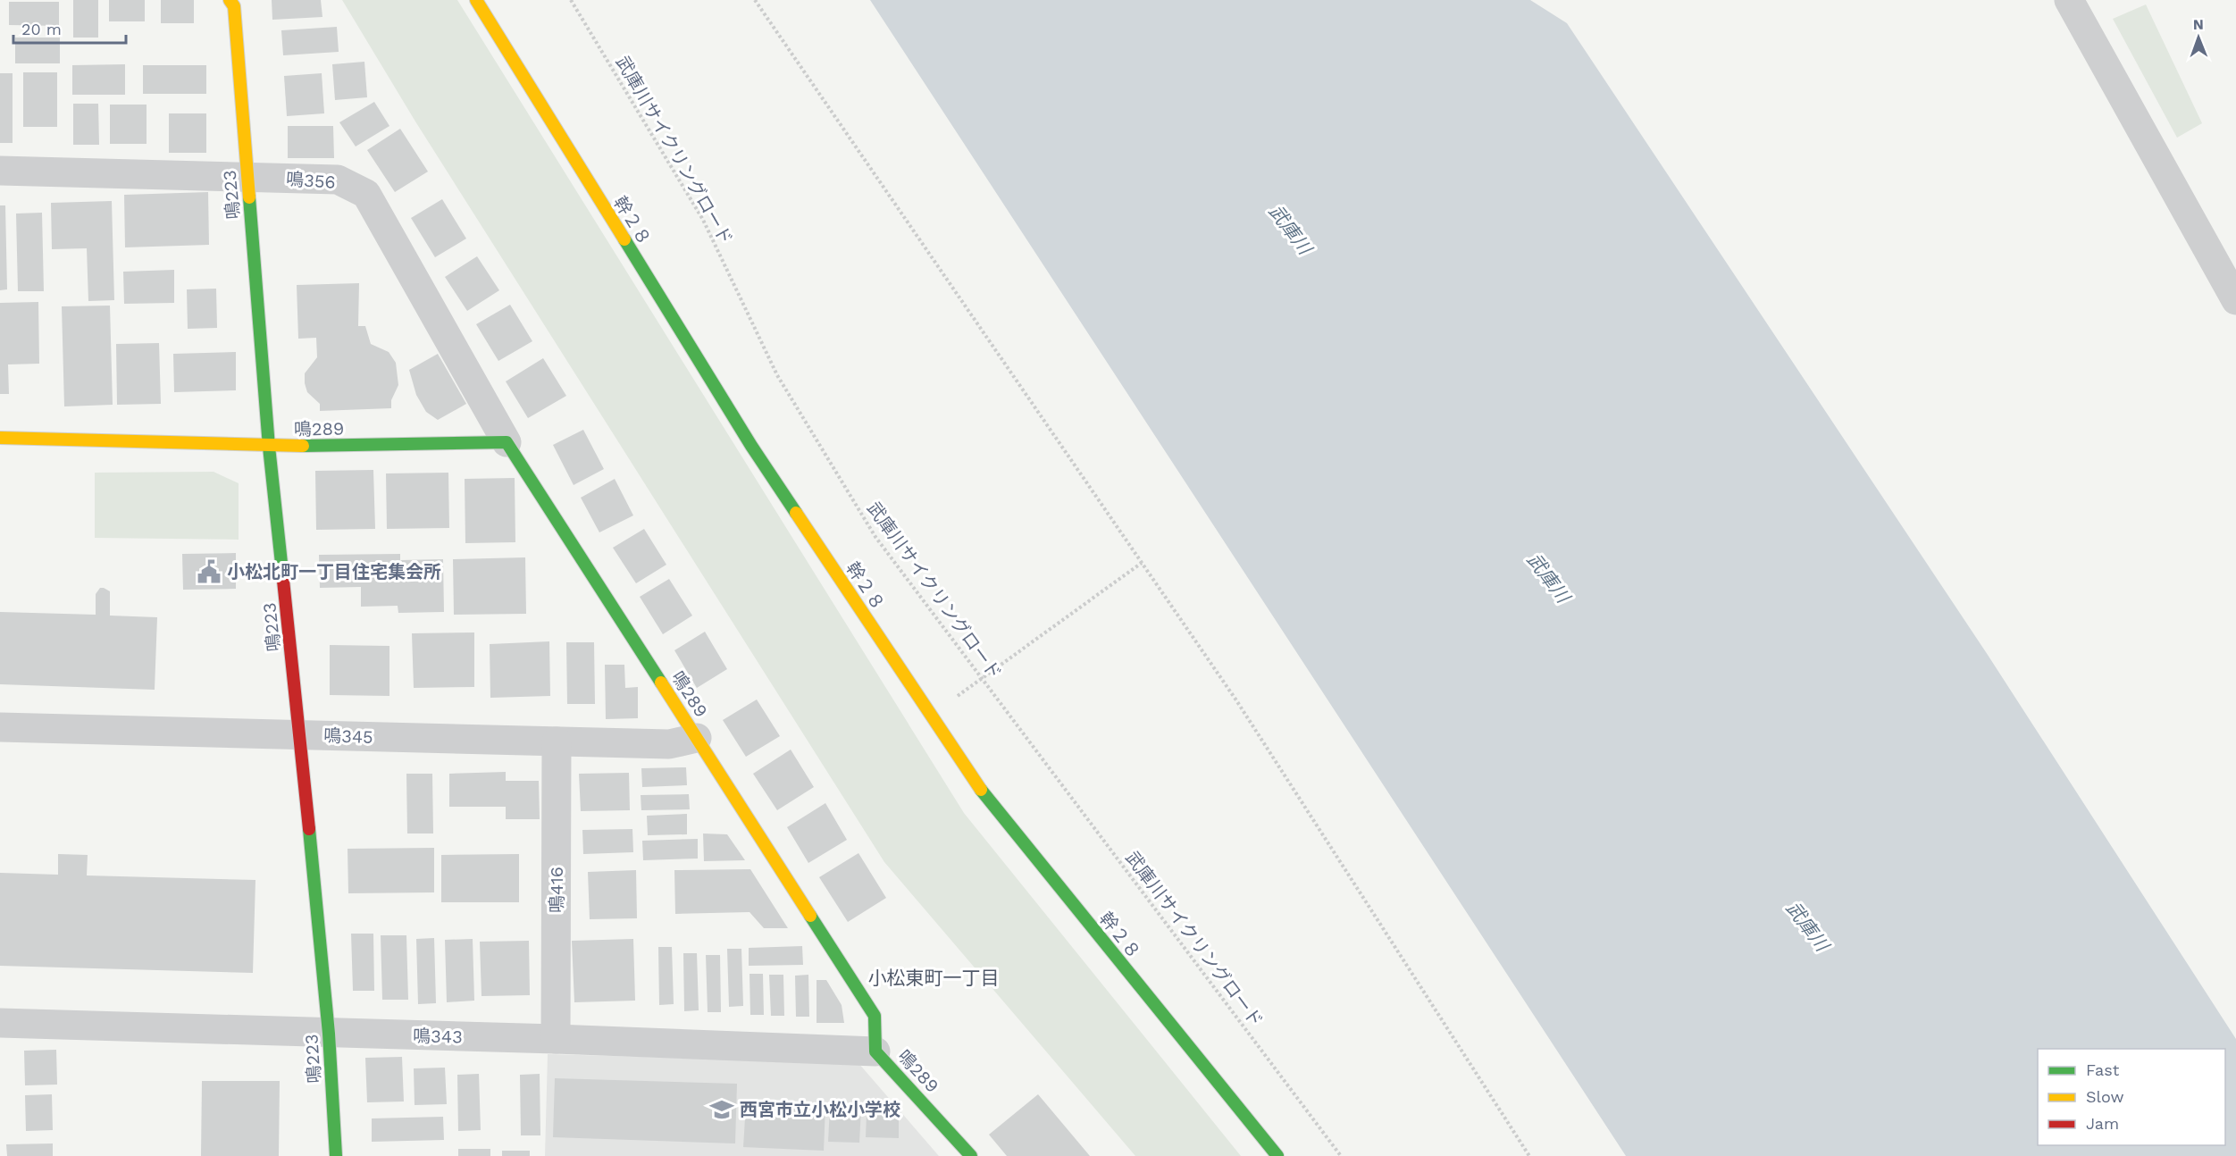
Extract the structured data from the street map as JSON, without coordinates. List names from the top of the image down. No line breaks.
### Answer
{"streets":{"street":["鳴356","鳴223","幹２８","鳴289","鳴345","鳴416","鳴343"],"path":["武庫川サイクリングロード"]},"crossings":[["鳴356","鳴223"],["鳴356","鳴289"],["鳴223","鳴289"],["鳴223","鳴345"],["鳴223","鳴343"],["鳴289","鳴345"],["鳴289","鳴343"],["鳴345","鳴416"],["鳴416","鳴343"]],"districts":["小松東町一丁目"],"water":["武庫川"],"places":{"public building":["小松北町一丁目住宅集会所"],"school or university":["西宮市立小松小学校"]},"legend":["Fast","Slow","Jam"],"scale_bar":"20 m","north":"top"}
